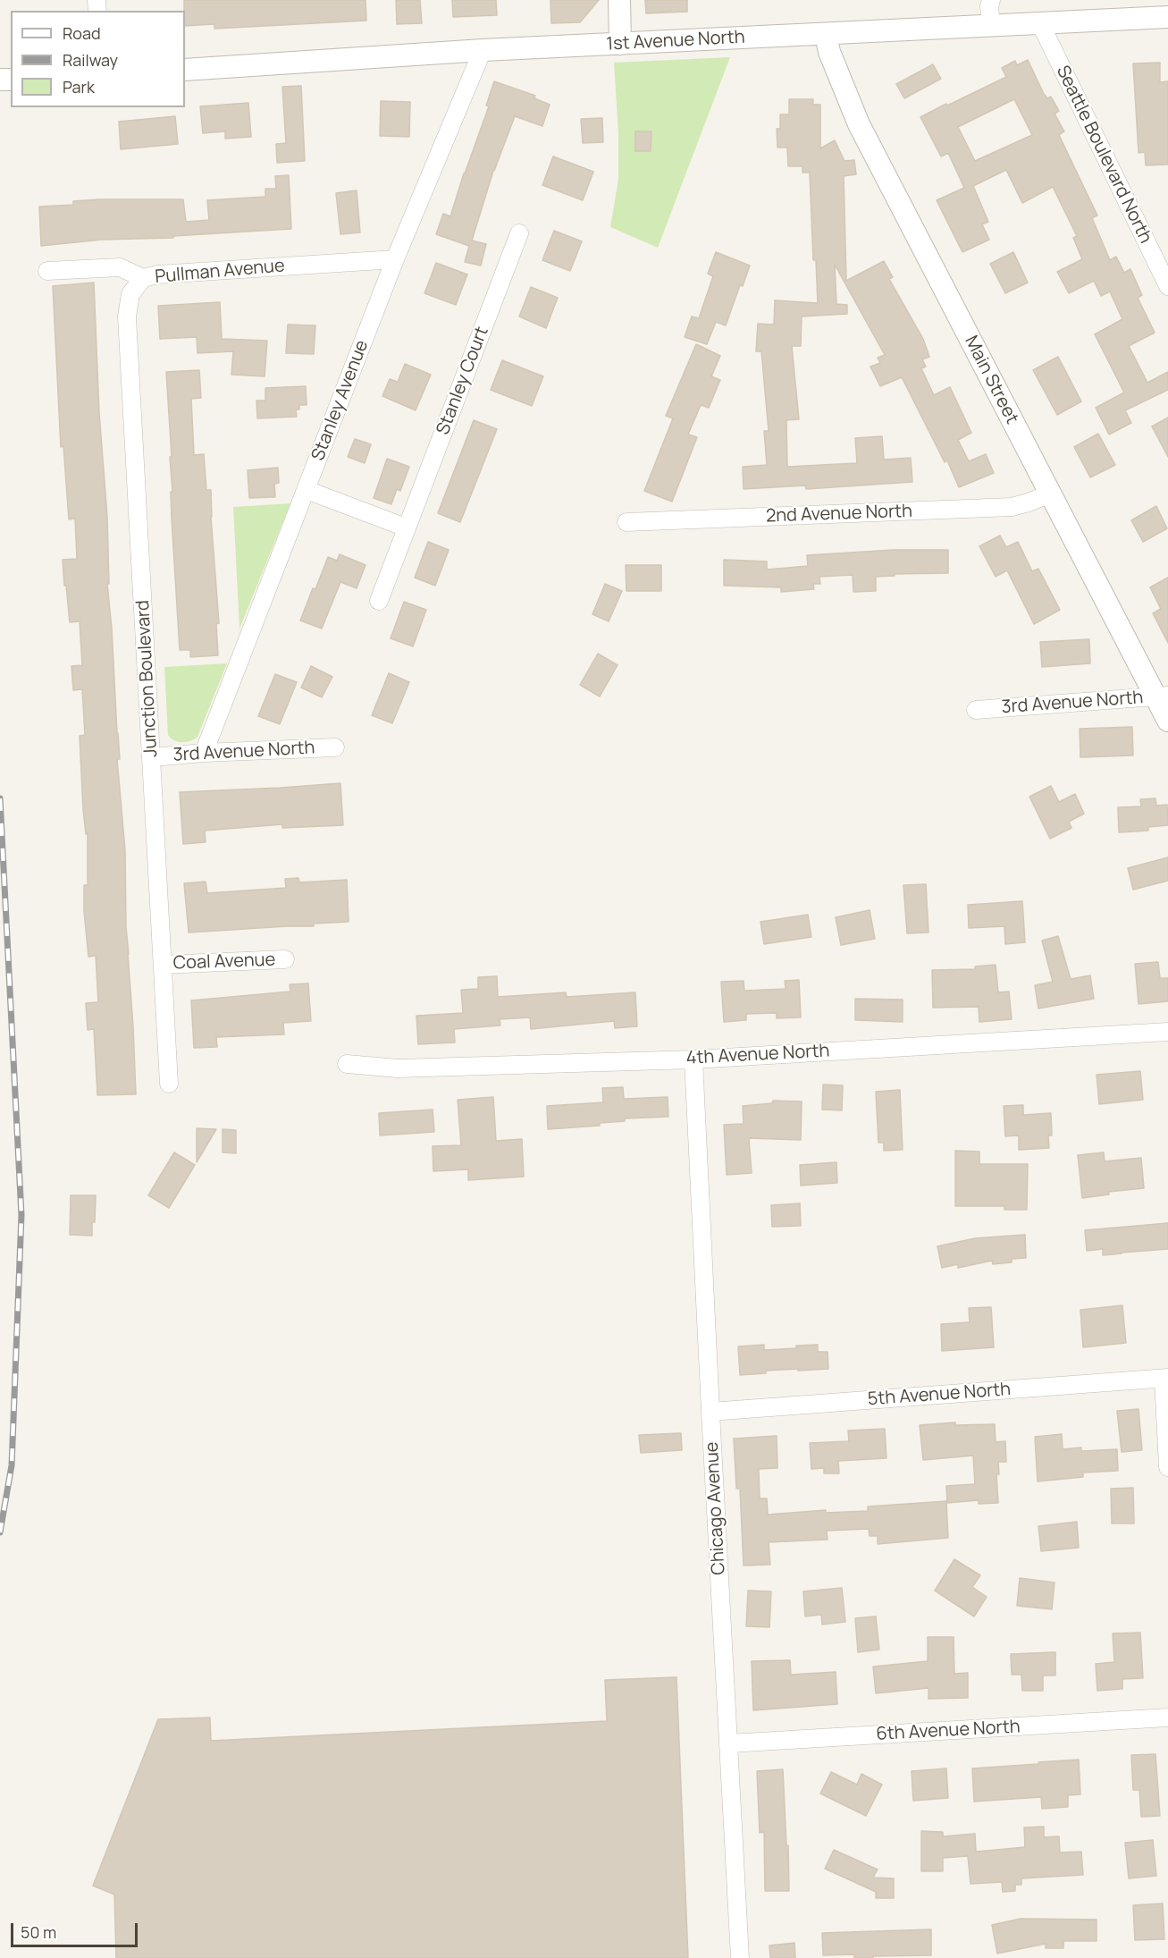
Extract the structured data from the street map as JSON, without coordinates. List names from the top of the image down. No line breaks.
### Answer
{"streets":{"street":["1st Avenue North","Seattle Boulevard North","Pullman Avenue","Main Street","Stanley Court","Stanley Avenue","2nd Avenue North","Junction Boulevard","3rd Avenue North","Coal Avenue","4th Avenue North","5th Avenue North","Chicago Avenue","6th Avenue North"]},"crossings":[["1st Avenue North","Seattle Boulevard North"],["1st Avenue North","Main Street"],["1st Avenue North","Stanley Avenue"],["Pullman Avenue","Stanley Avenue"],["Pullman Avenue","Junction Boulevard"],["Main Street","2nd Avenue North"],["Main Street","3rd Avenue North"],["Stanley Avenue","3rd Avenue North"],["Junction Boulevard","3rd Avenue North"],["Junction Boulevard","Coal Avenue"],["4th Avenue North","Chicago Avenue"],["5th Avenue North","Chicago Avenue"],["Chicago Avenue","6th Avenue North"]],"legend":["Road","Railway","Park"],"scale_bar":"50 m"}
